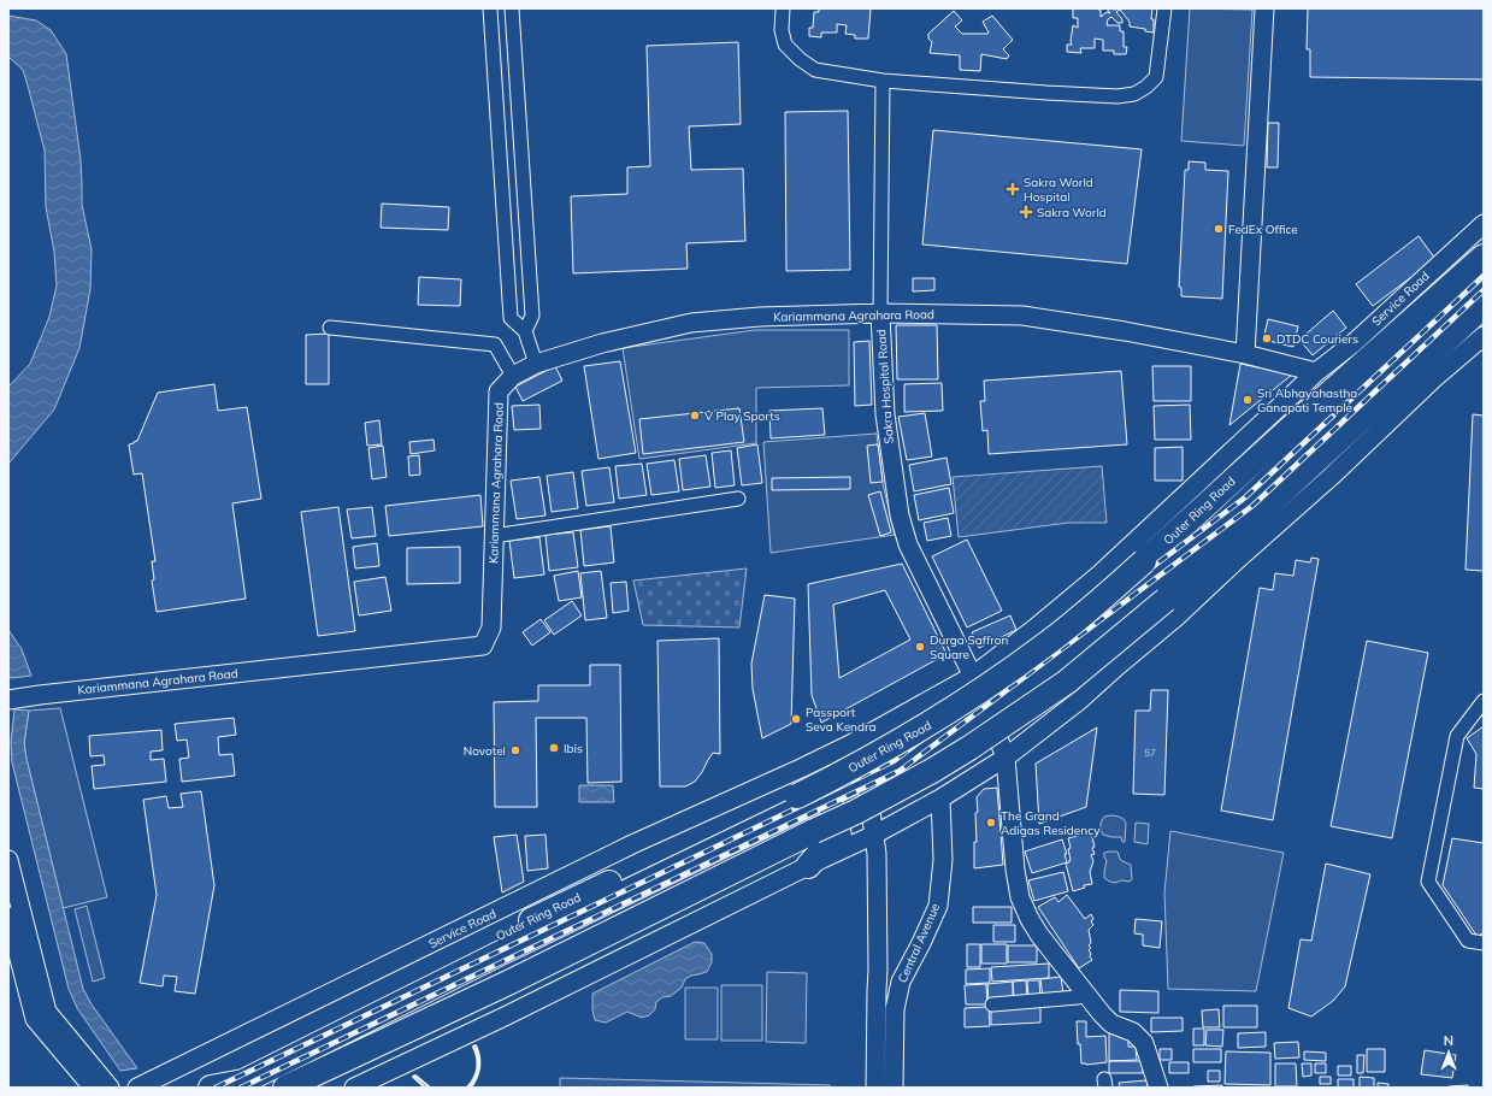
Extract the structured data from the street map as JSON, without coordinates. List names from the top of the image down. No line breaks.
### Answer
{"streets":{"highway":["Outer Ring Road"],"street":["Service Road","Kariammana Agrahara Road","Sakra Hospital Road","Central Avenue"]},"crossings":[["Service Road","Kariammana Agrahara Road"],["Service Road","Sakra Hospital Road"],["Service Road","Outer Ring Road"],["Service Road","Central Avenue"],["Kariammana Agrahara Road","Sakra Hospital Road"]],"places":{"health":["Sakra World Hospital","Sakra World"],"other":["FedEx Office","DTDC Couriers","Sri Abhayahastha Ganapati Temple","V Play Sports","Durga Saffron Square","Passport Seva Kendra","Ibis","Novotel","The Grand Adigas Residency"]},"house_numbers":["57"],"north":"top"}
